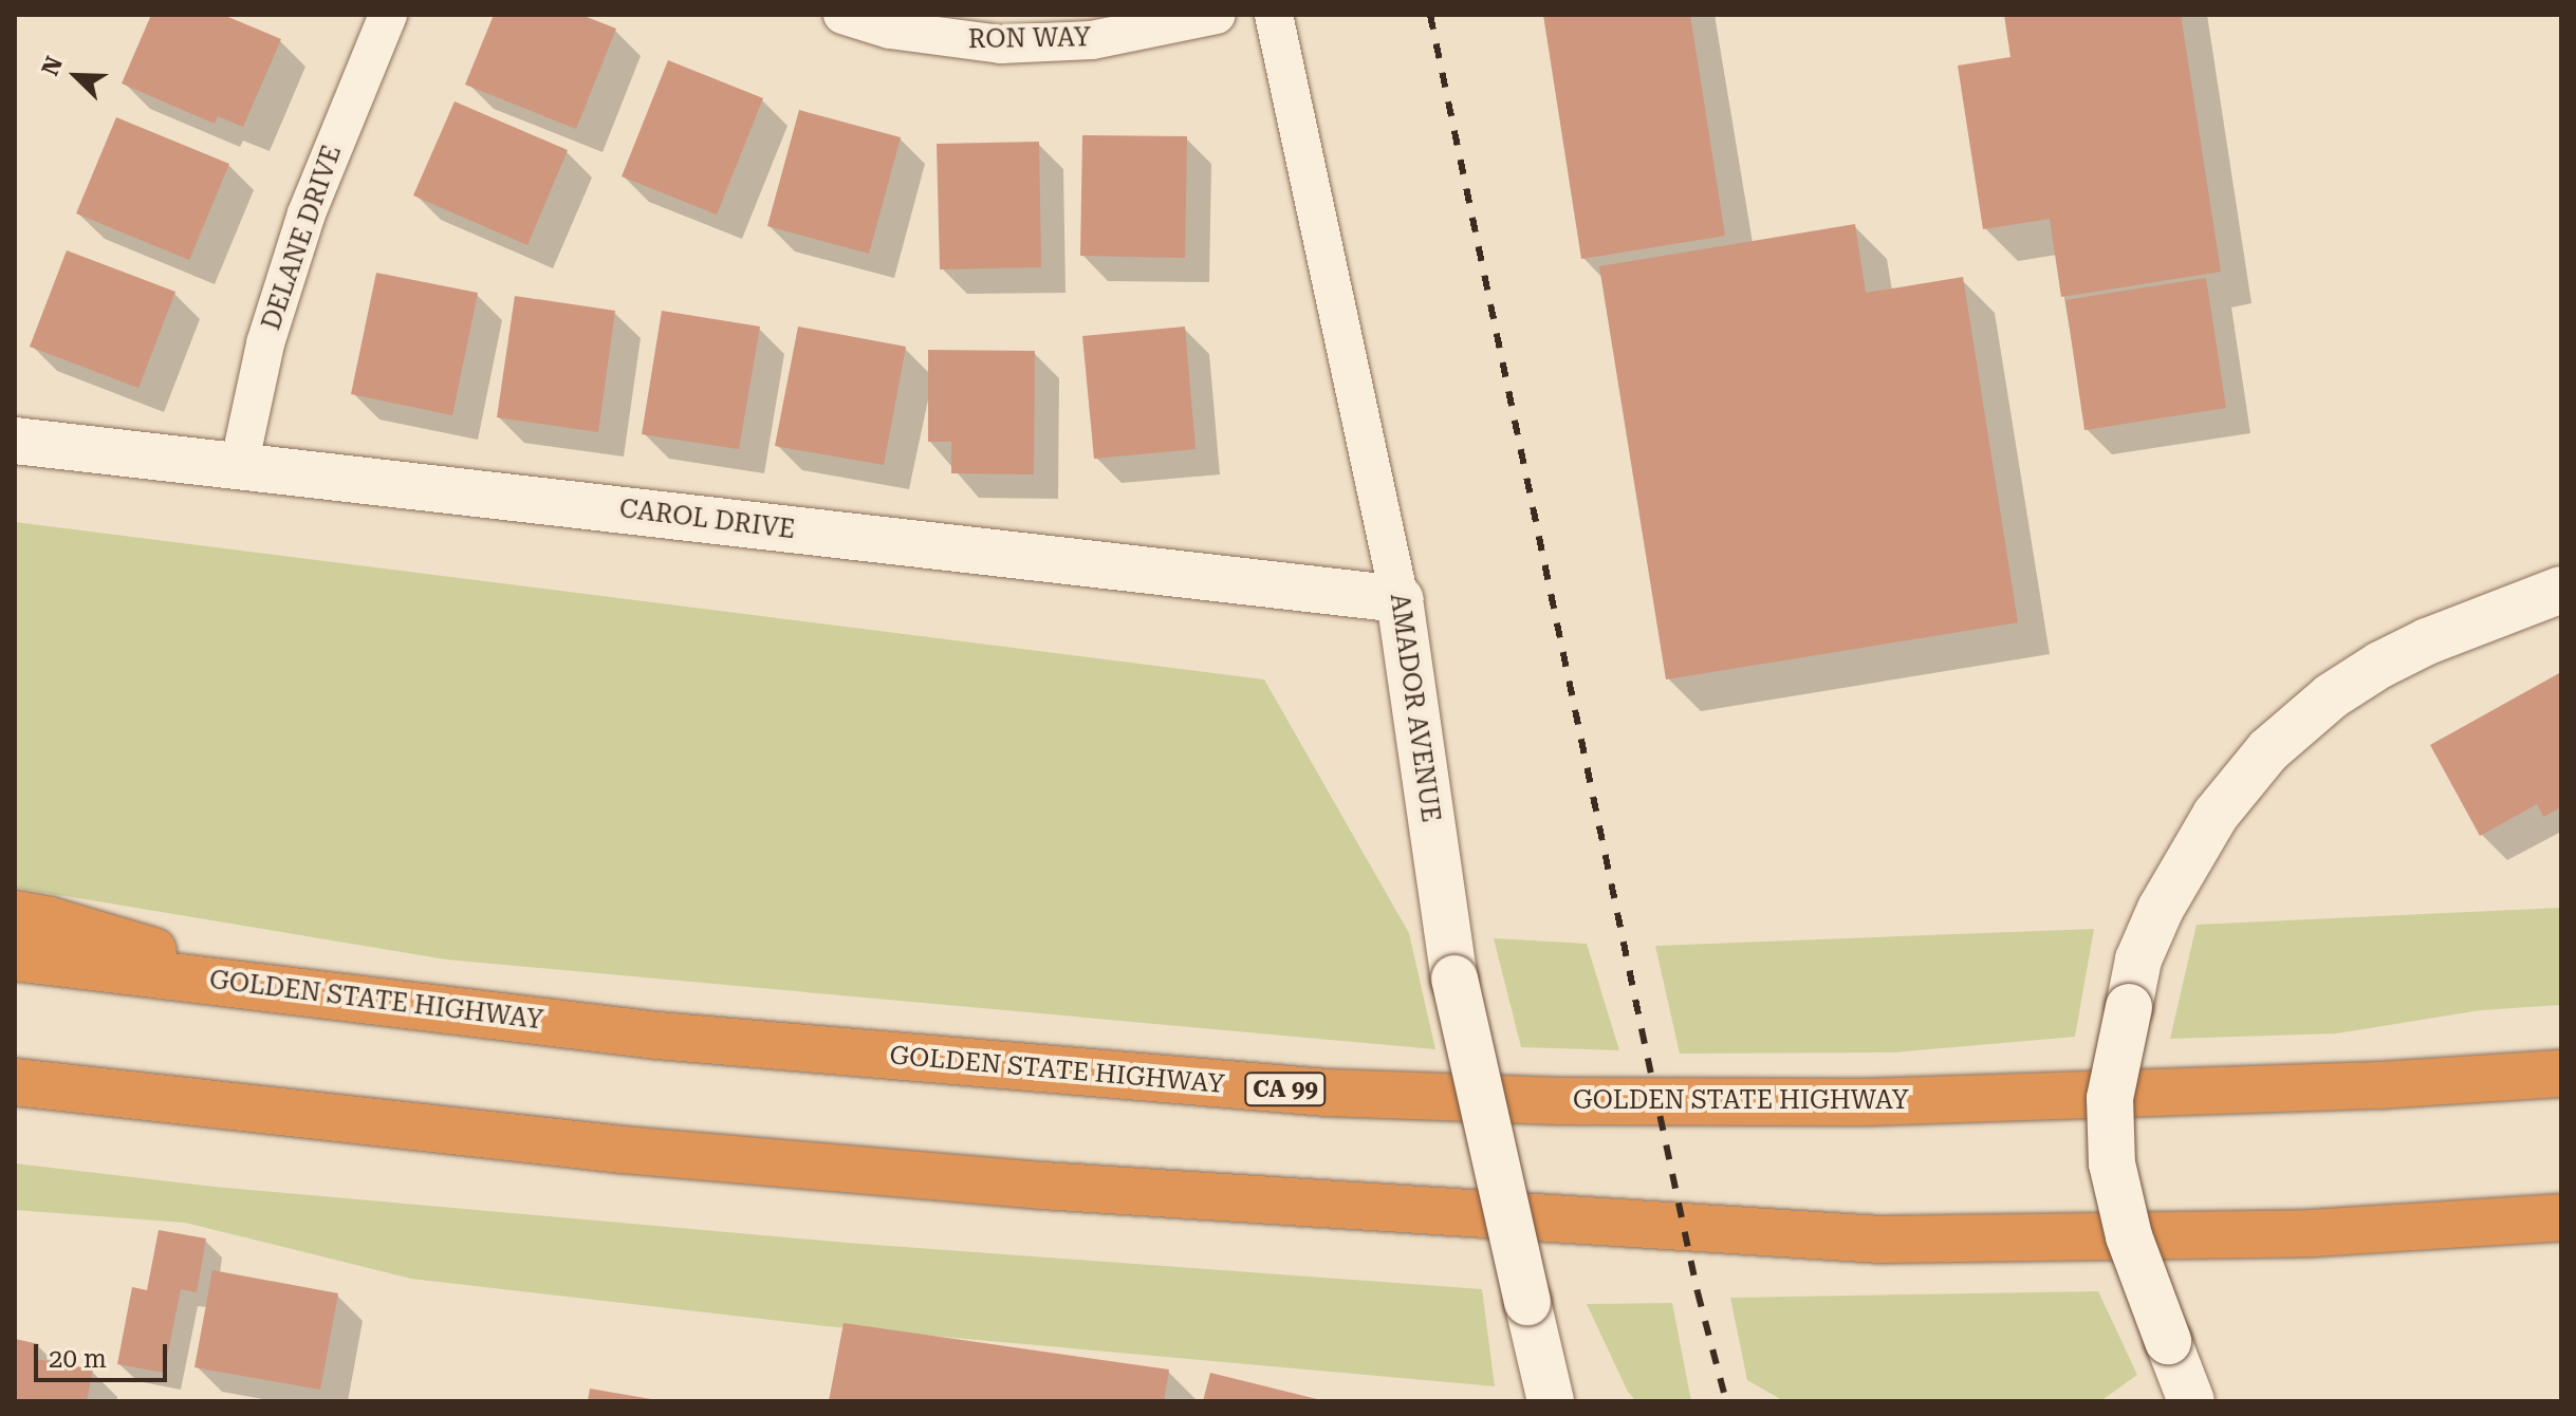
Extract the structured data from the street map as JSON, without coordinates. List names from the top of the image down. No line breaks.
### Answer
{"streets":{"highway":["GOLDEN STATE HIGHWAY","CA 99"],"street":["RON WAY","DELANE DRIVE","CAROL DRIVE","AMADOR AVENUE"]},"crossings":[["DELANE DRIVE","CAROL DRIVE"],["CAROL DRIVE","AMADOR AVENUE"]],"scale_bar":"20 m","north":"top left"}
